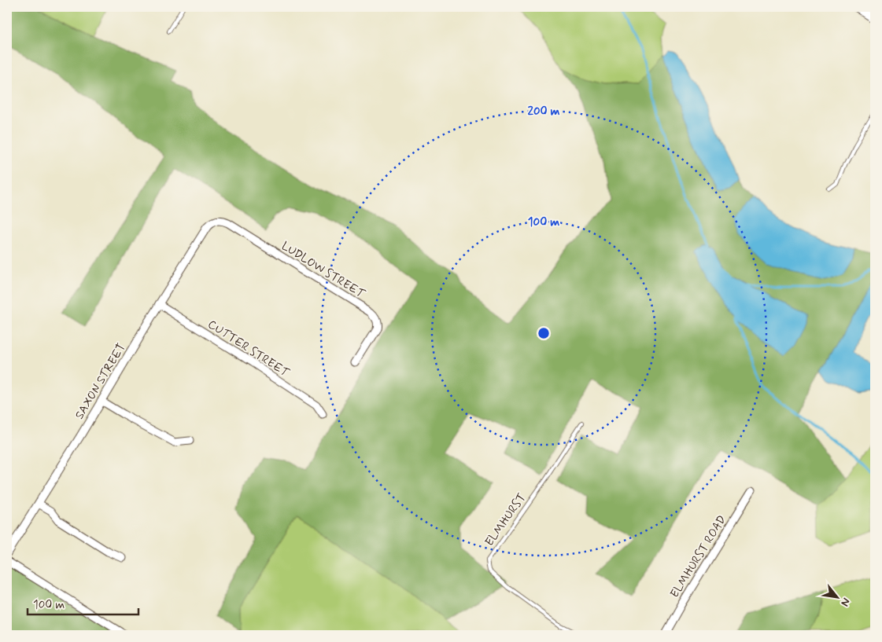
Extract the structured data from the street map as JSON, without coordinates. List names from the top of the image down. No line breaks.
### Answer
{"streets":{"street":["LUDLOW STREET","CUTTER STREET","SAXON STREET","ELMHURST ROAD"],"lane":["ELMHURST"]},"crossings":[["LUDLOW STREET","SAXON STREET"],["CUTTER STREET","SAXON STREET"]],"scale_bar":"100 m","north":"bottom right","rings":["200 m","100 m"]}
